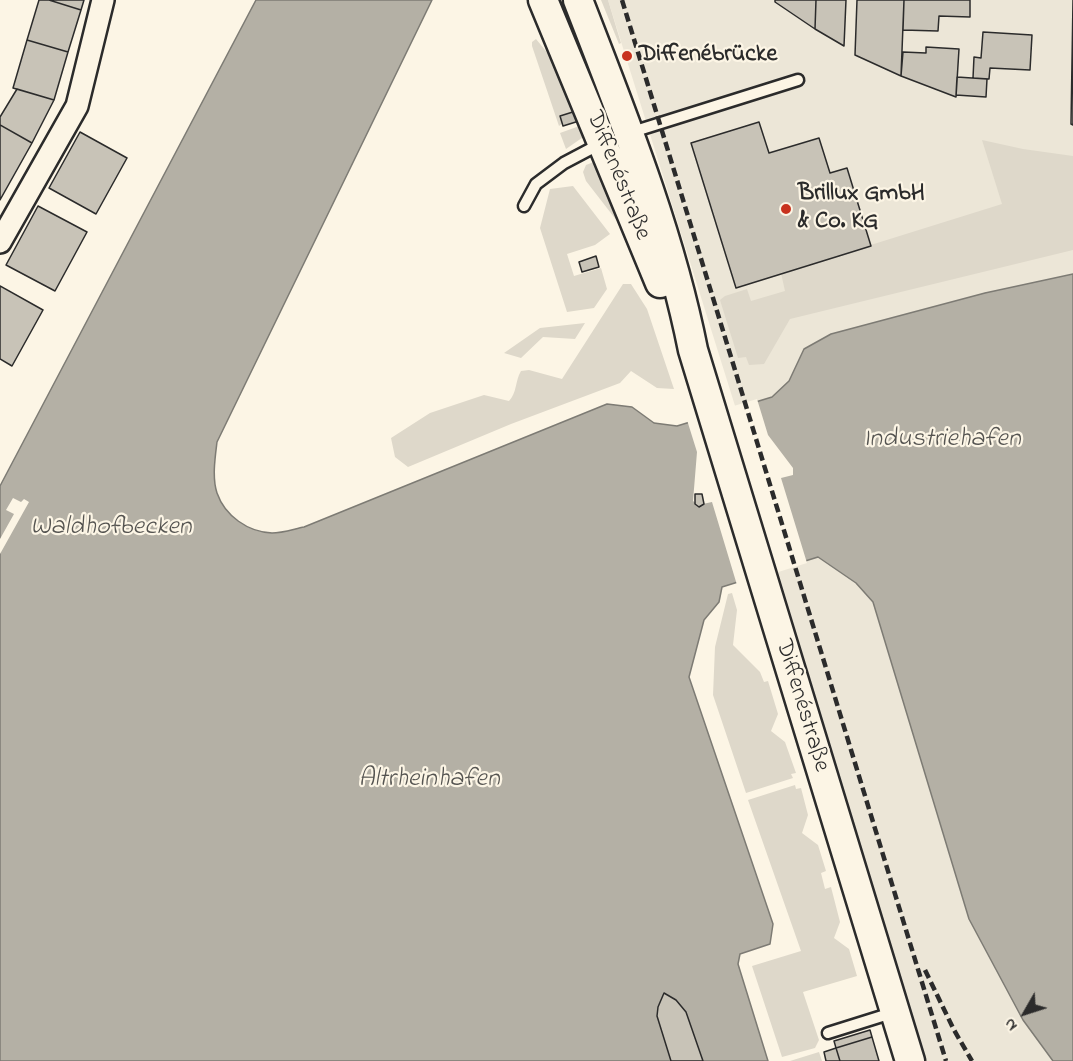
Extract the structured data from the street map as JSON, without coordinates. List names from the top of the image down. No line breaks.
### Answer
{"streets":{"main road":["Diffenéstraße"]},"water":["Industriehafen","Waldhofbecken","Altrheinhafen"],"places":["Diffenébrücke","Brillux GmbH & Co. KG"],"north":"bottom left"}
